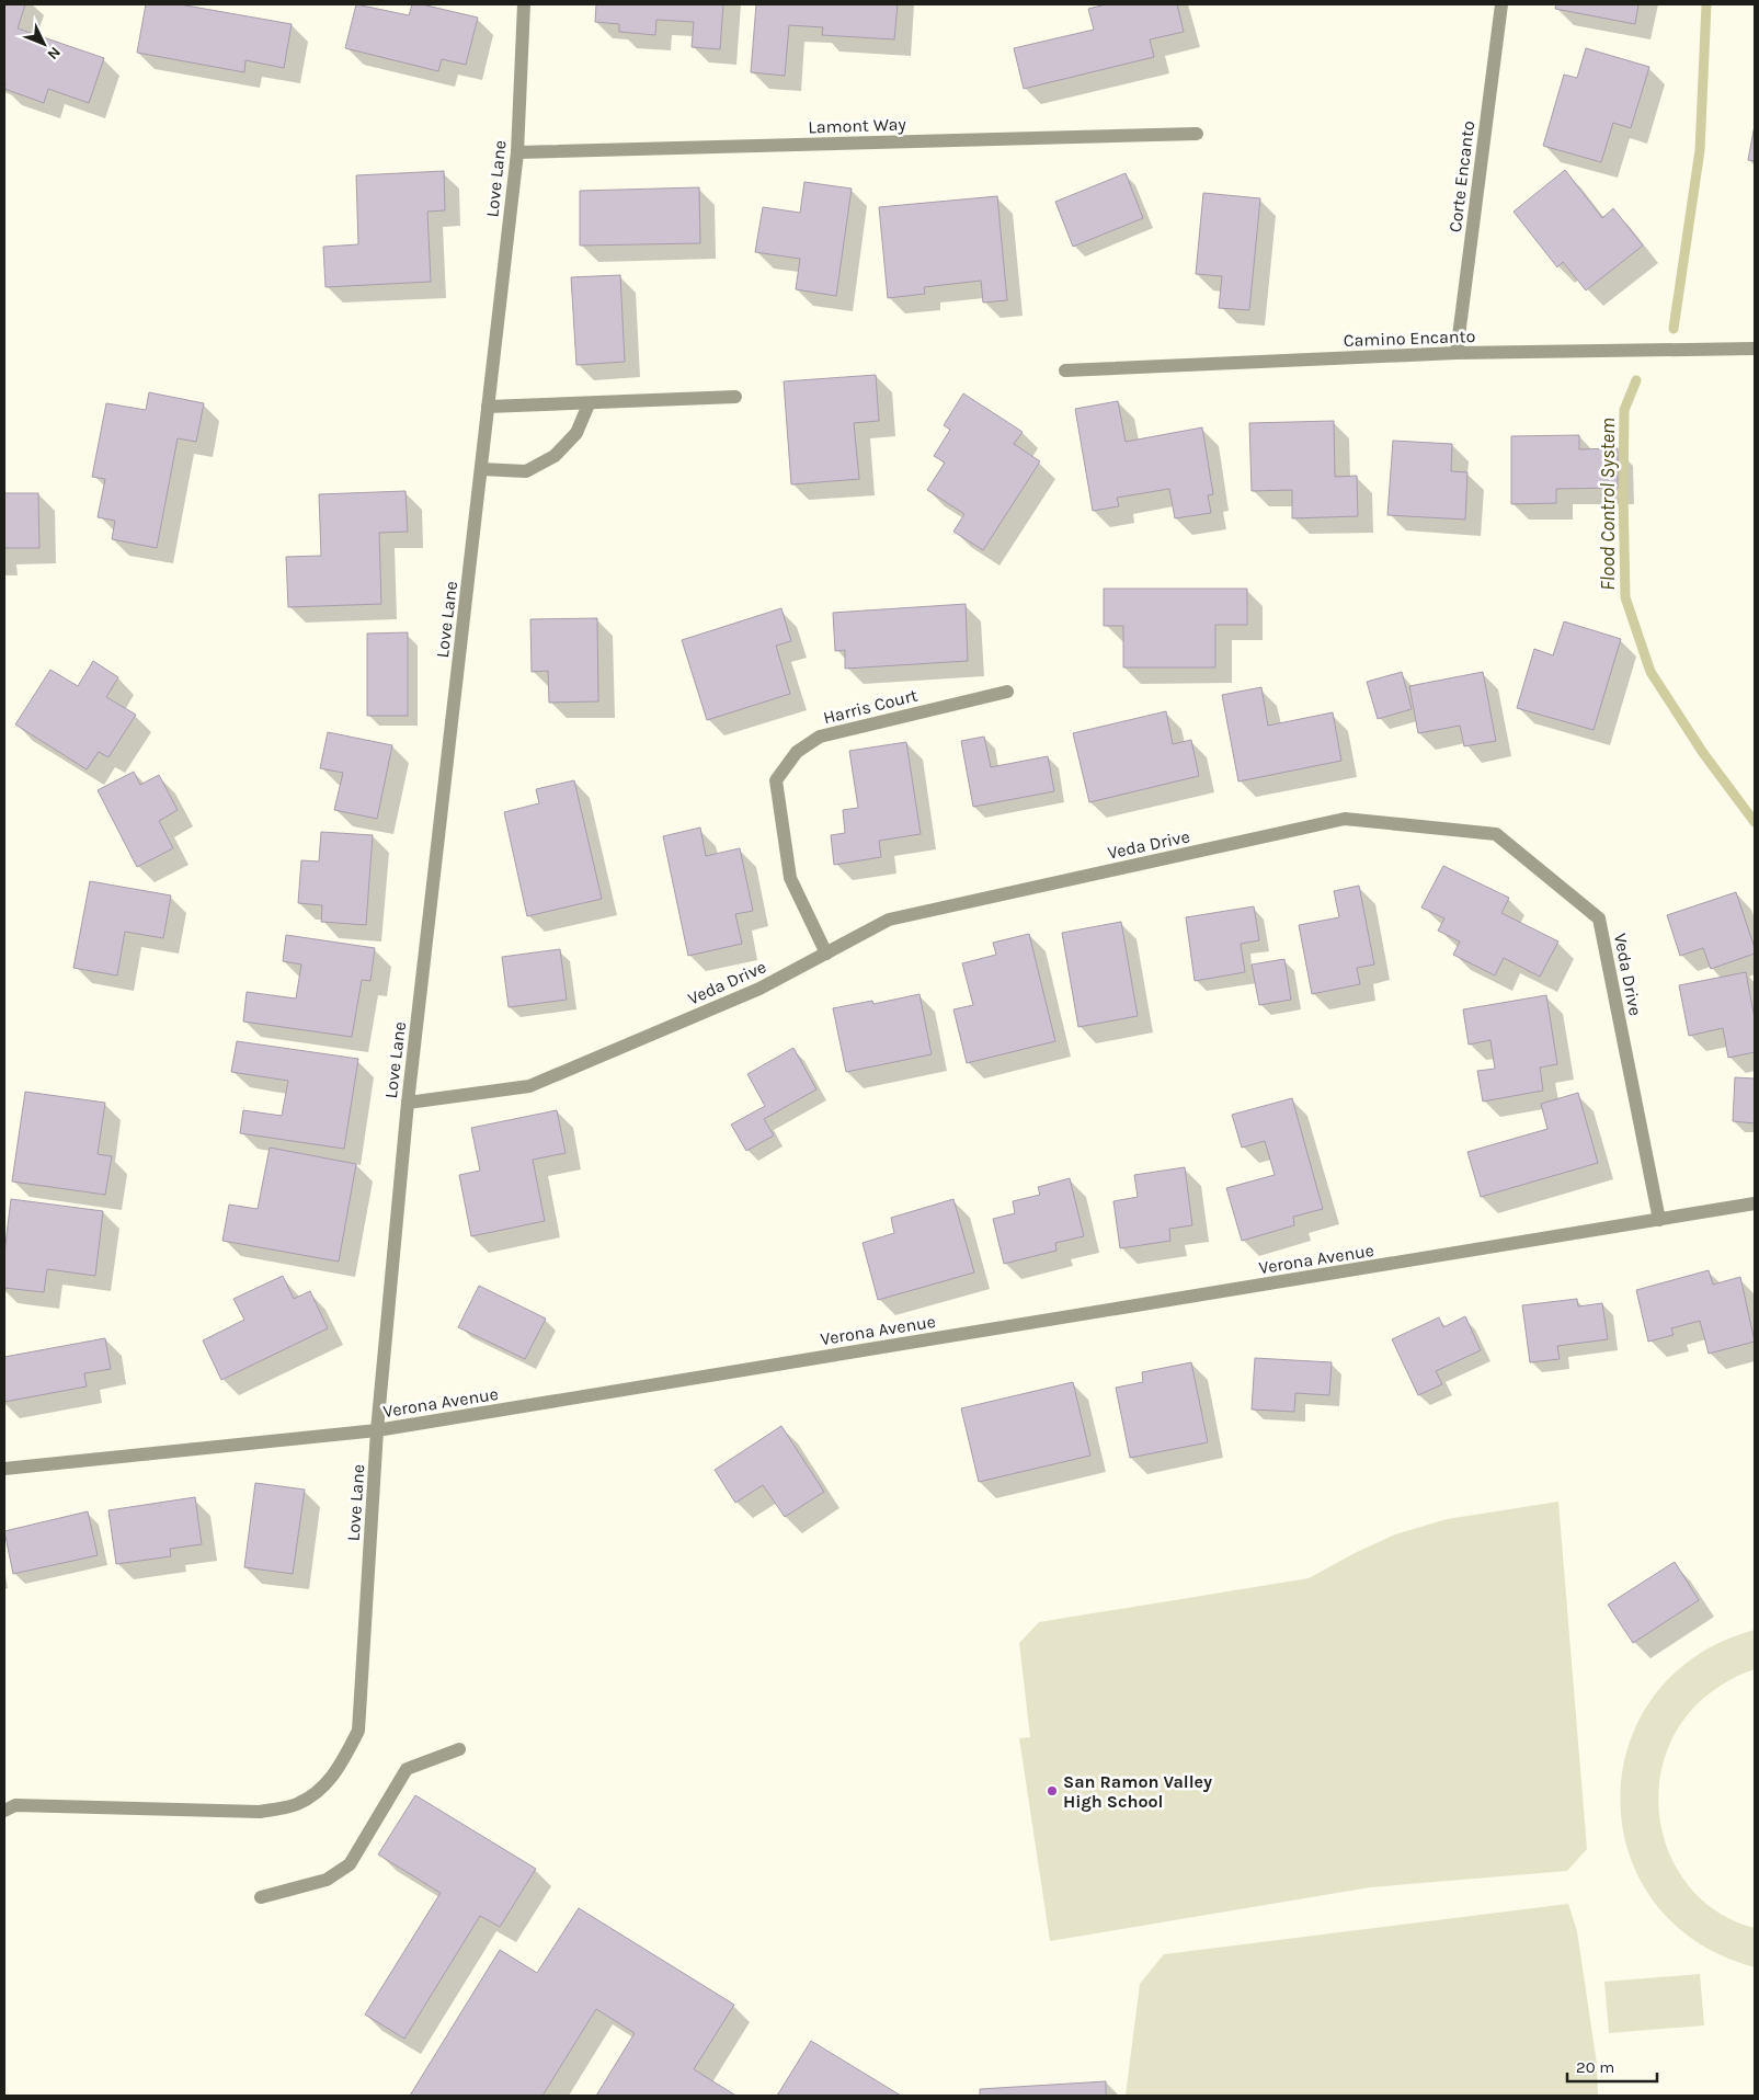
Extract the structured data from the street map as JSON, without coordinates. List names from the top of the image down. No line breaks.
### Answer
{"streets":{"street":["Lamont Way","Corte Encanto","Love Lane","Camino Encanto","Harris Court","Veda Drive","Verona Avenue"]},"crossings":[["Lamont Way","Love Lane"],["Corte Encanto","Camino Encanto"],["Love Lane","Veda Drive"],["Love Lane","Verona Avenue"],["Harris Court","Veda Drive"],["Veda Drive","Verona Avenue"]],"water":["Flood Control System"],"places":["San Ramon Valley High School"],"scale_bar":"20 m","north":"bottom right"}
